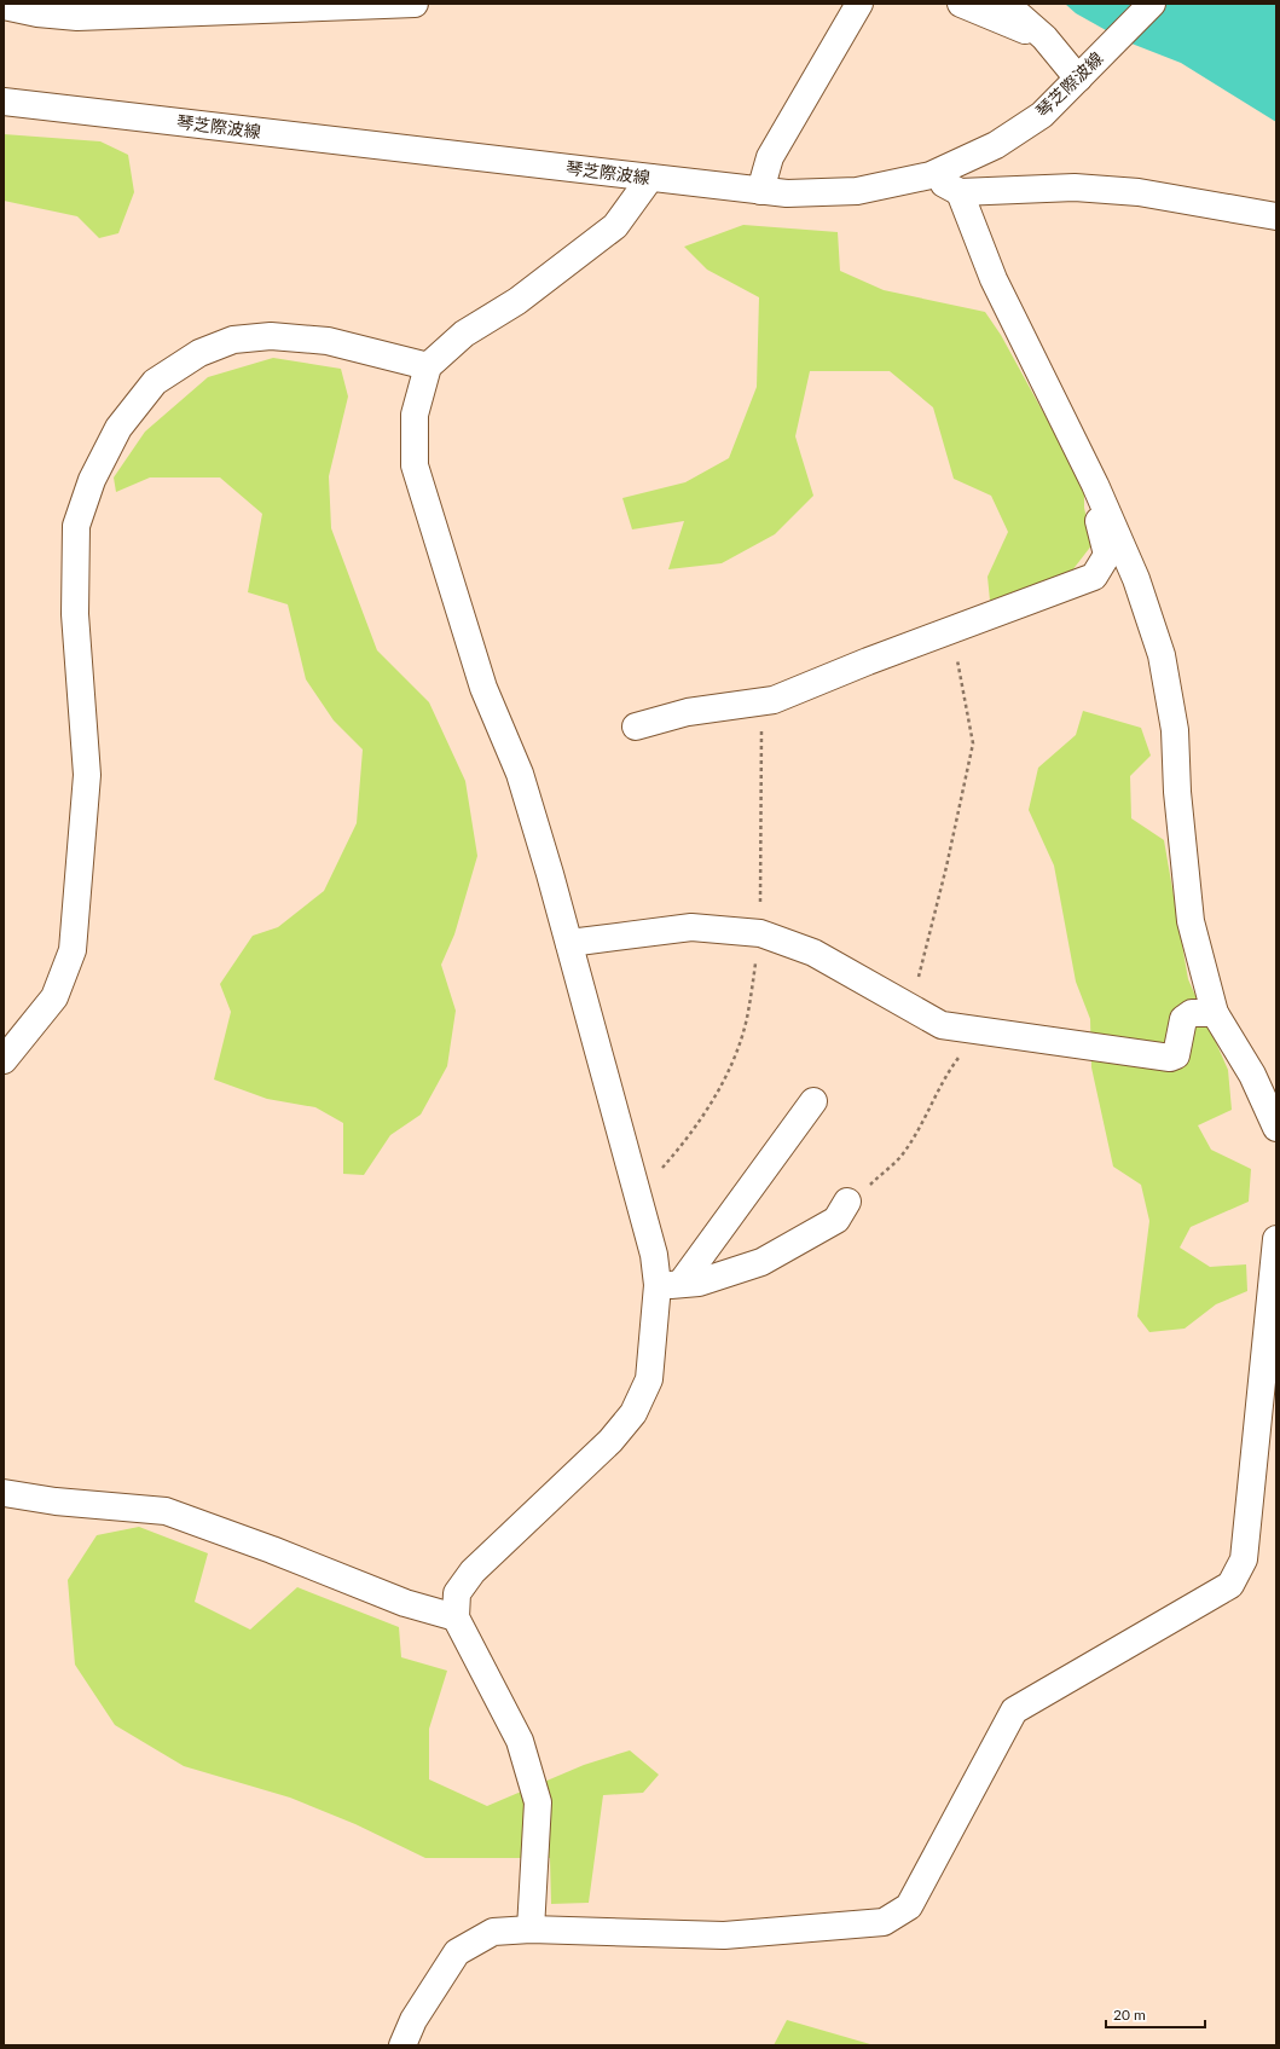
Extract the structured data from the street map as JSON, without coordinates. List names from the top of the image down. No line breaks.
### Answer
{"streets":{"street":["琴芝際波線"]},"scale_bar":"20 m"}
